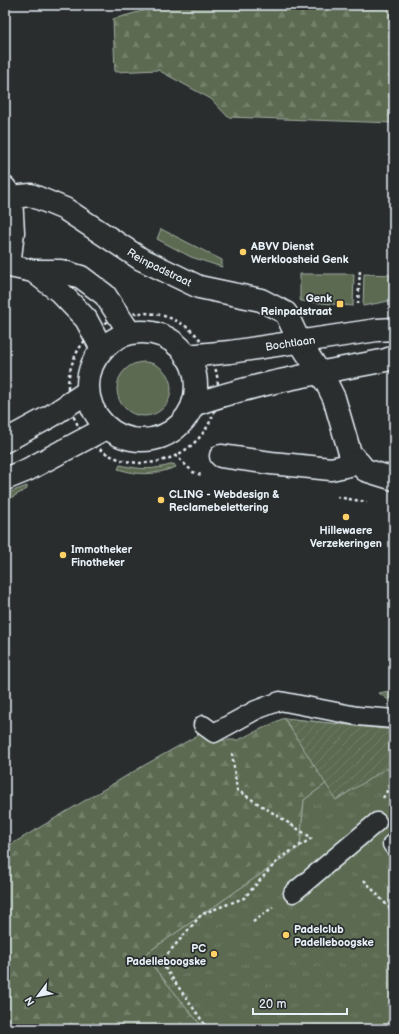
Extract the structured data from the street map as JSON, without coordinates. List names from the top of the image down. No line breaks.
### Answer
{"streets":{"street":["Reinpadstraat","Bochtlaan"]},"crossings":[["Reinpadstraat","Bochtlaan"]],"places":{"other":["ABVV Dienst Werkloosheid Genk","CLING - Webdesign & Reclamebelettering","Hillewaere Verzekeringen","Immotheker Finotheker","Padelclub Padelleboogske","PC Padelleboogske"],"transit":["Genk Reinpadstraat"]},"scale_bar":"20 m","north":"bottom left"}
